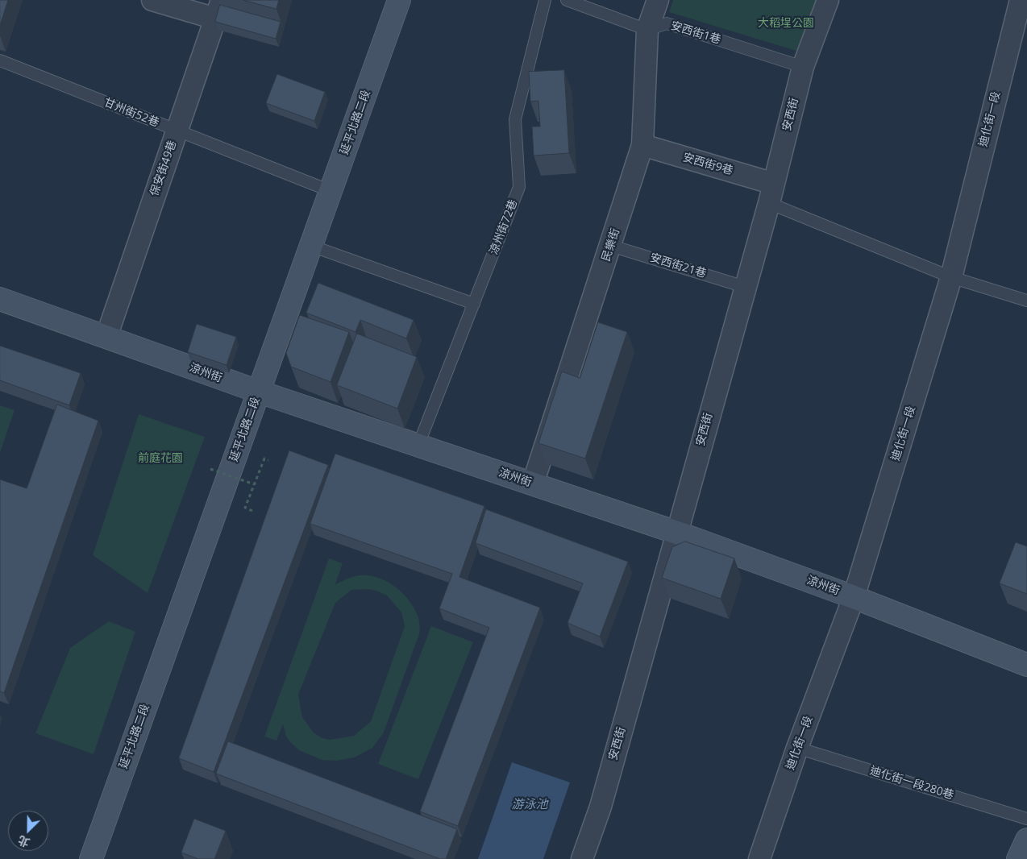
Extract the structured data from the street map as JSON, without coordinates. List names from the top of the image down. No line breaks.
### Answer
{"streets":{"street":["安西街","迪化街一段","延平北路二段","安西街9巷","保安街49巷","民樂街","涼州街"],"lane":["安西街1巷","甘州街52巷","涼州街72巷","安西街21巷","迪化街一段280巷"]},"crossings":[["安西街1巷","安西街"],["安西街1巷","民樂街"],["甘州街52巷","延平北路二段"],["甘州街52巷","保安街49巷"],["安西街","安西街9巷"],["安西街","安西街21巷"],["安西街","涼州街"],["迪化街一段","涼州街"],["迪化街一段","迪化街一段280巷"],["延平北路二段","涼州街"],["安西街9巷","民樂街"],["保安街49巷","涼州街"],["涼州街72巷","涼州街"],["民樂街","安西街21巷"],["民樂街","涼州街"]],"water":["游泳池"],"parks":["大稻埕公園","前庭花園"],"north":"bottom left"}
